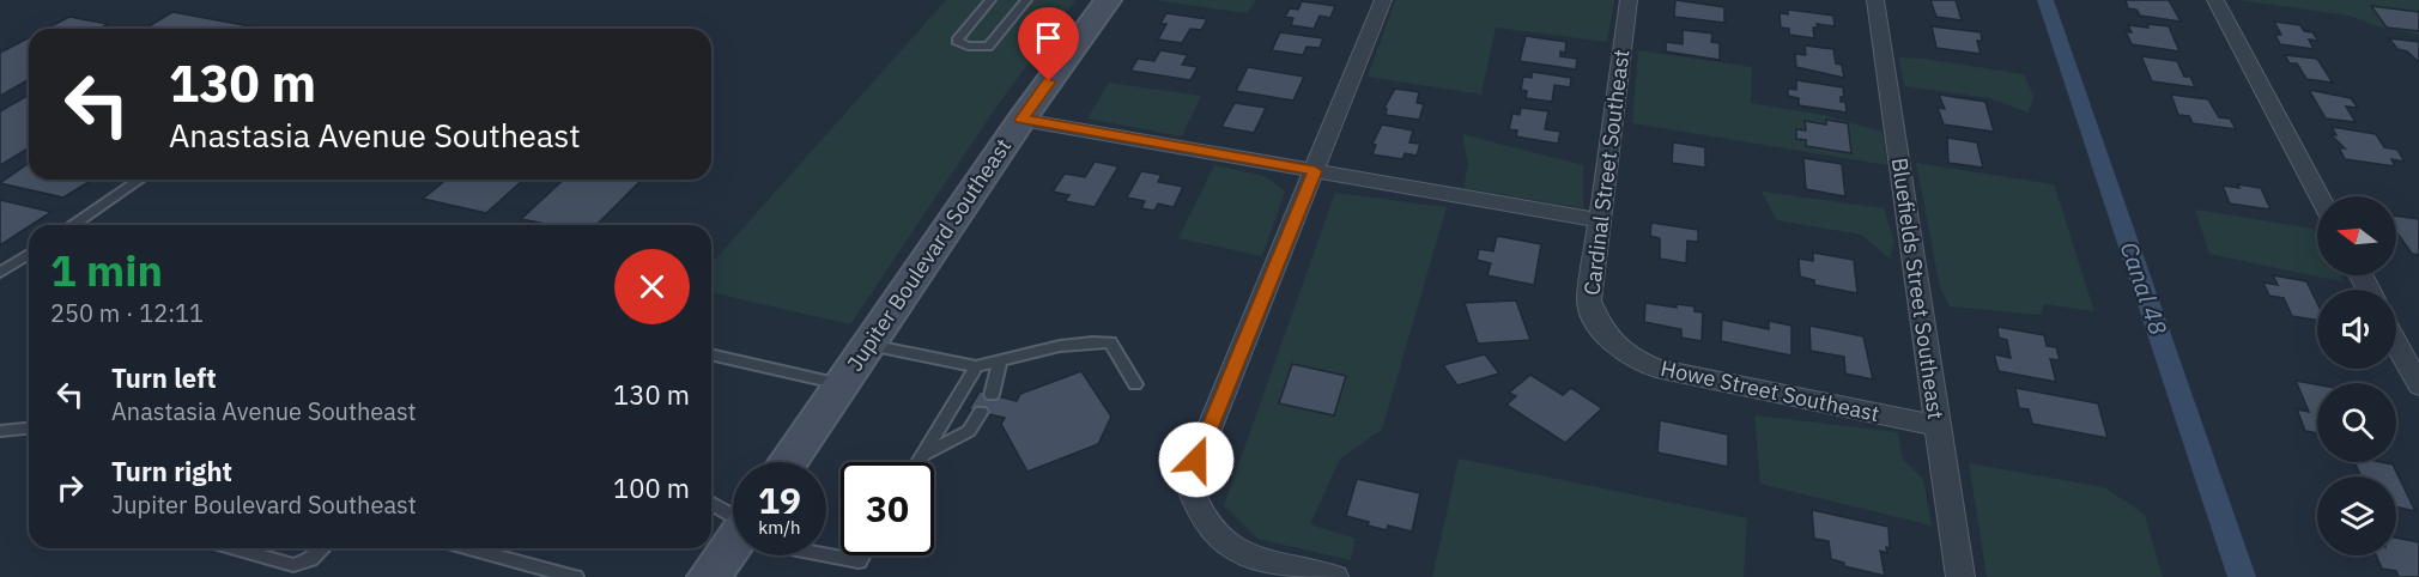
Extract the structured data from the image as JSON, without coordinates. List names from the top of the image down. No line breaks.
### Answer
{"streets":{"street":["Cardinal Street Southeast","Jupiter Boulevard Southeast","Bluefields Street Southeast","Howe Street Southeast"]},"crossings":[["Cardinal Street Southeast","Howe Street Southeast"],["Bluefields Street Southeast","Howe Street Southeast"]],"water":["Canal 48"],"north":"left","page":{"turn":["130 m","Anastasia Avenue Southeast"],"heading":["1 min","250 m · 12:11"],"list":[{"name":"Turn left","note":"Anastasia Avenue Southeast","value":"130 m"},{"name":"Turn right","note":"Jupiter Boulevard Southeast","value":"100 m"}],"speed":"19 km/h","limit":"30"}}
